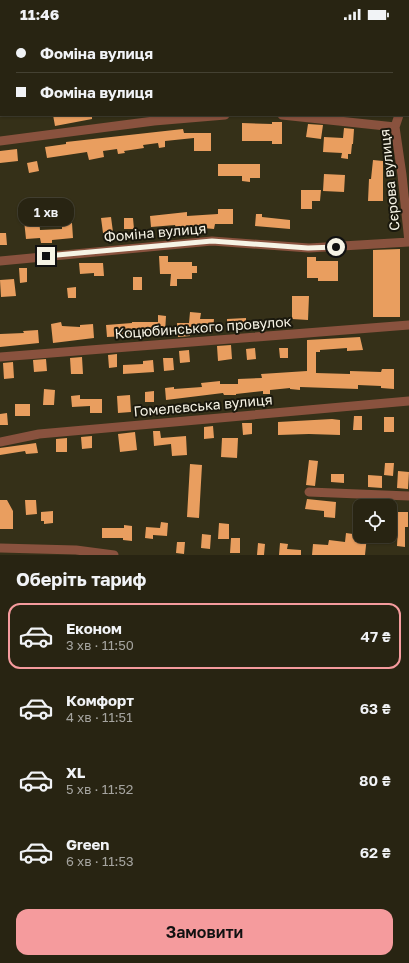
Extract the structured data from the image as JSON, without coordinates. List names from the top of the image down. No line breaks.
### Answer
{"streets":{"street":["Сєрова вулиця","Фоміна вулиця","Коцюбинського провулок","Гомелєвська вулиця"]},"crossings":[["Сєрова вулиця","Фоміна вулиця"]],"page":{"status":"11:46","banner":["Фоміна вулиця","Фоміна вулиця"],"bubble":"1 хв","heading":"Оберіть тариф","list":[{"name":"Економ","note":"3 хв · 11:50","value":"47 ₴"},{"name":"Комфорт","note":"4 хв · 11:51","value":"63 ₴"},{"name":"XL","note":"5 хв · 11:52","value":"80 ₴"},{"name":"Green","note":"6 хв · 11:53","value":"62 ₴"}],"buttons":"Замовити"}}
